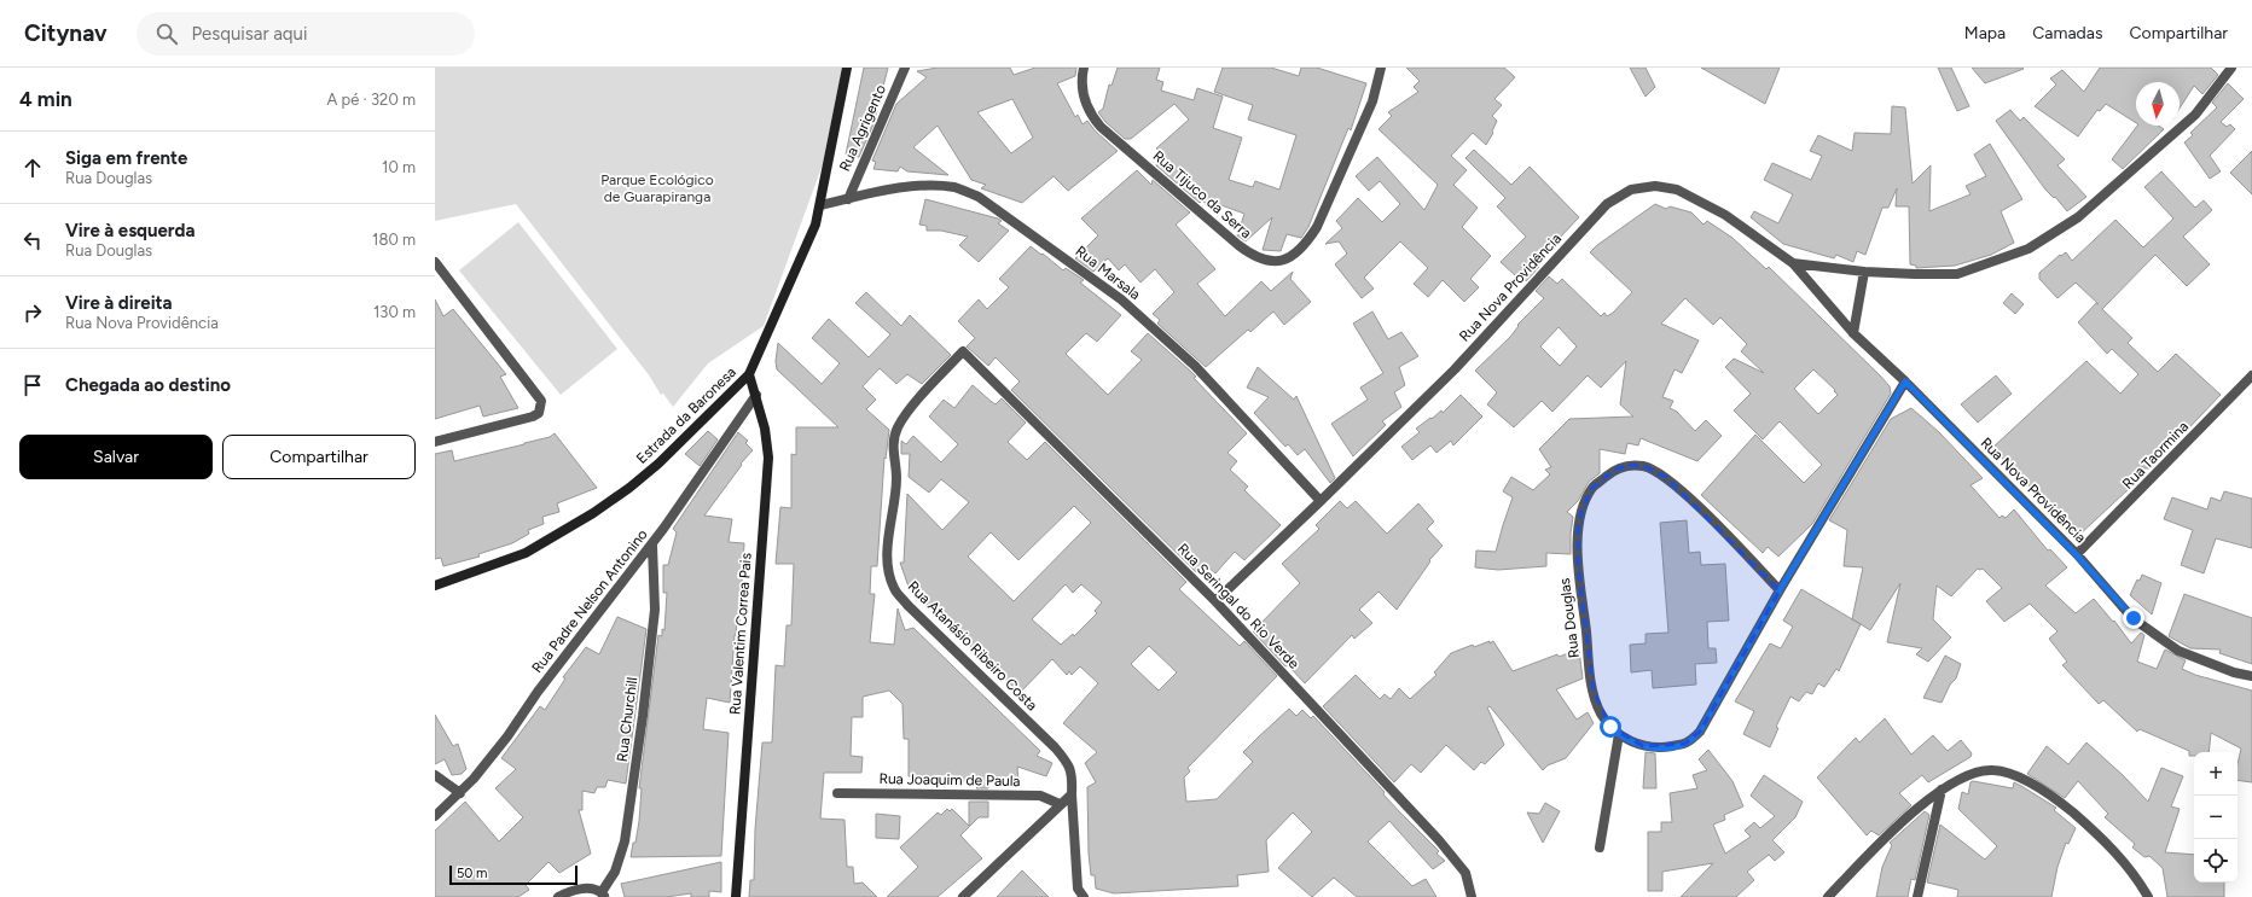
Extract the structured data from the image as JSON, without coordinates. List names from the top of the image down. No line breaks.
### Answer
{"streets":{"main road":["Estrada da Baronesa","Rua Valentim Correa Pais"],"street":["Rua Agrigento","Rua Tijuco da Serra","Rua Marsala","Rua Nova Providência","Rua Taormina","Rua Padre Nelson Antonino","Rua Seringal do Rio Verde","Rua Douglas","Rua Atanásio Ribeiro Costa","Rua Churchill","Rua Joaquim de Paula"]},"crossings":[["Rua Agrigento","Rua Marsala"],["Rua Marsala","Rua Nova Providência"],["Rua Marsala","Estrada da Baronesa"],["Rua Nova Providência","Rua Taormina"],["Rua Nova Providência","Rua Seringal do Rio Verde"],["Rua Nova Providência","Rua Douglas"],["Estrada da Baronesa","Rua Valentim Correa Pais"],["Rua Padre Nelson Antonino","Rua Valentim Correa Pais"],["Rua Padre Nelson Antonino","Rua Churchill"],["Rua Seringal do Rio Verde","Rua Atanásio Ribeiro Costa"]],"parks":["Parque Ecológico de Guarapiranga"],"scale_bar":"50 m","north":"bottom","page":{"header":"Citynav","search":"Pesquisar aqui","nav":["Mapa","Camadas","Compartilhar"],"heading":["4 min","A pé · 320 m"],"list":[["Siga em frente","Rua Douglas","10 m"],["Vire à esquerda","Rua Douglas","180 m"],["Vire à direita","Rua Nova Providência","130 m"],"Chegada ao destino"],"buttons":["Salvar","Compartilhar"],"map_buttons":["+","−"],"scale":"50 m"}}
